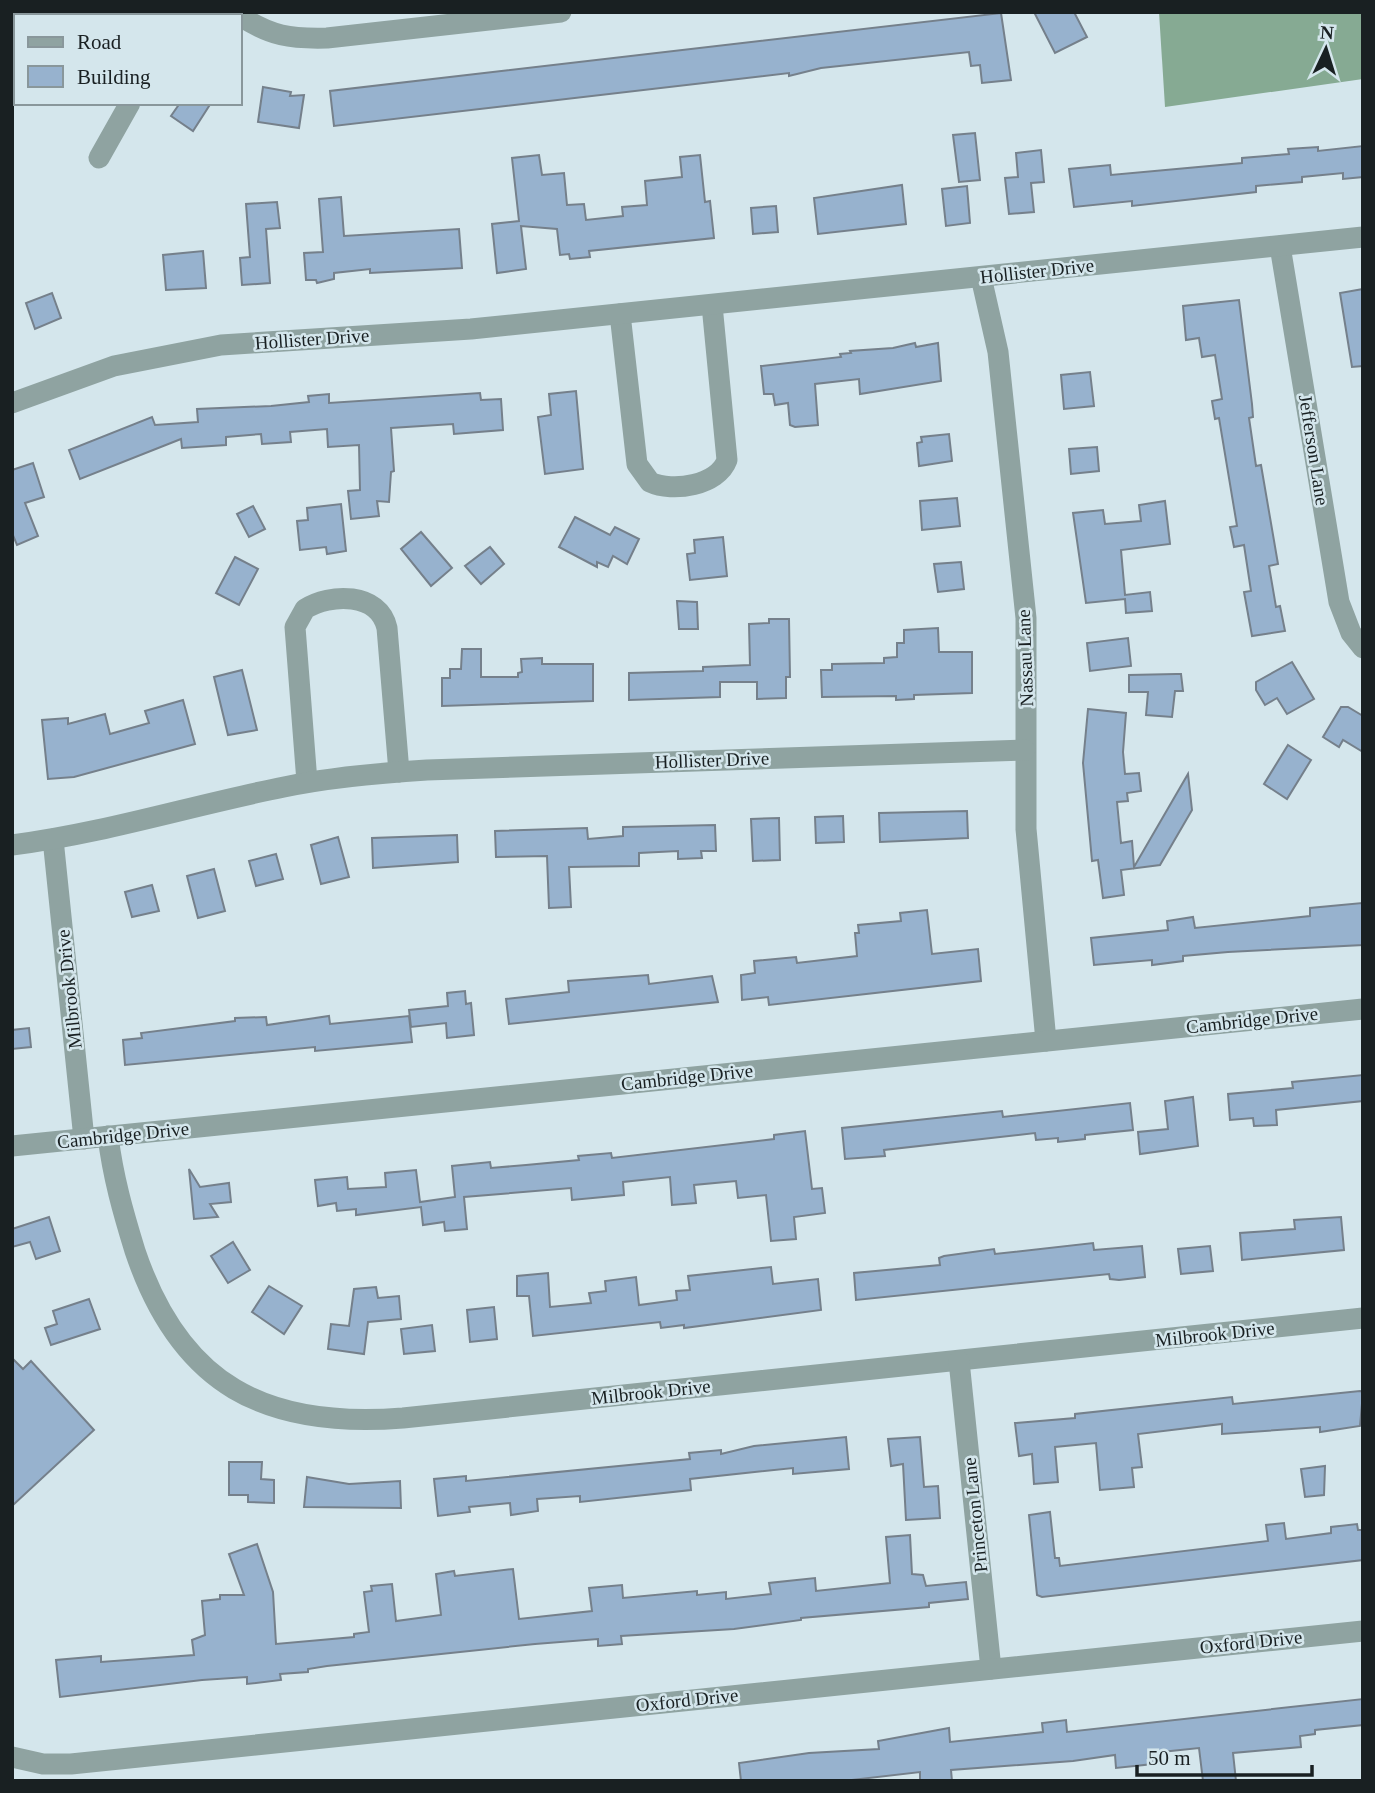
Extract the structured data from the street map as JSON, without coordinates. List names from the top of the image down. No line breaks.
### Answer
{"streets":{"street":["Hollister Drive","Jefferson Lane","Nassau Lane","Milbrook Drive","Cambridge Drive","Princeton Lane","Oxford Drive"]},"crossings":[["Hollister Drive","Jefferson Lane"],["Hollister Drive","Nassau Lane"],["Hollister Drive","Milbrook Drive"],["Nassau Lane","Cambridge Drive"],["Milbrook Drive","Cambridge Drive"],["Milbrook Drive","Princeton Lane"],["Princeton Lane","Oxford Drive"]],"legend":["Road","Building"],"scale_bar":"50 m","north":"top"}
